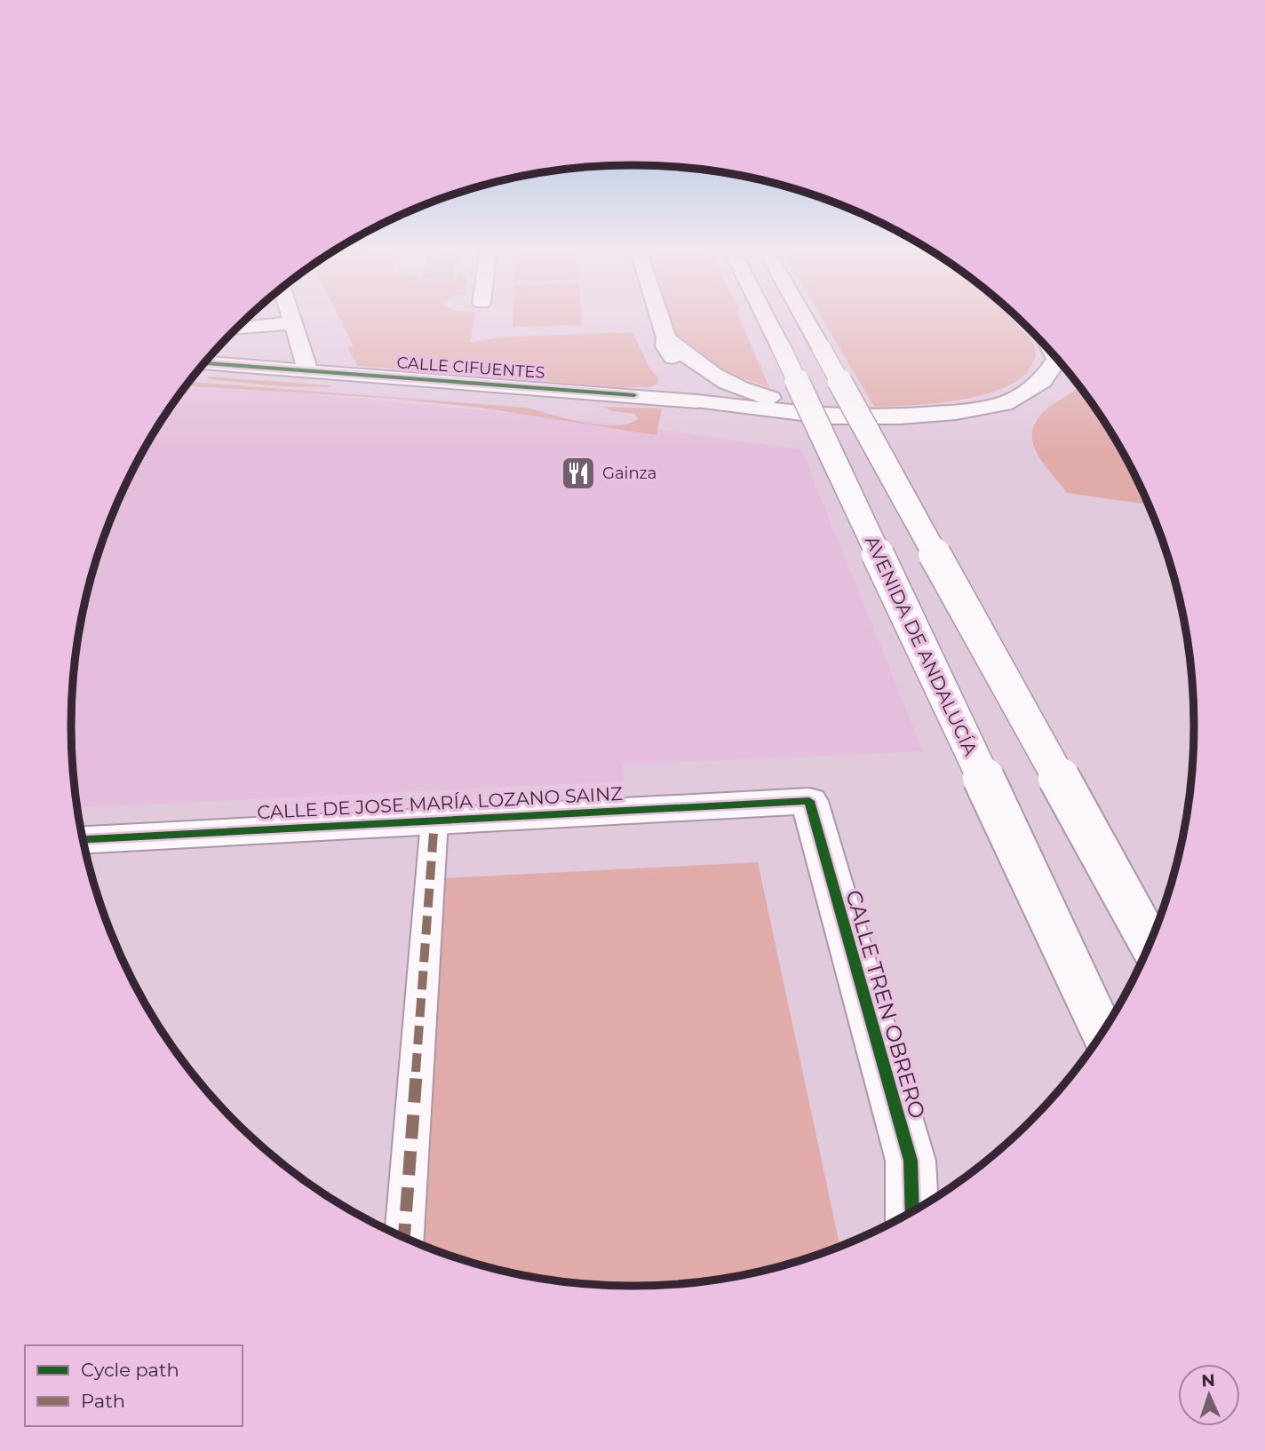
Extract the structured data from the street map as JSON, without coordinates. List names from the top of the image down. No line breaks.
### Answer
{"streets":{"street":["CALLE CIFUENTES","AVENIDA DE ANDALUCÍA","CALLE DE JOSE MARÍA LOZANO SAINZ","CALLE TREN OBRERO"]},"crossings":[["CALLE DE JOSE MARÍA LOZANO SAINZ","CALLE TREN OBRERO"]],"places":{"restaurant":["Gainza"]},"legend":["Cycle path","Path"],"north":"top"}
